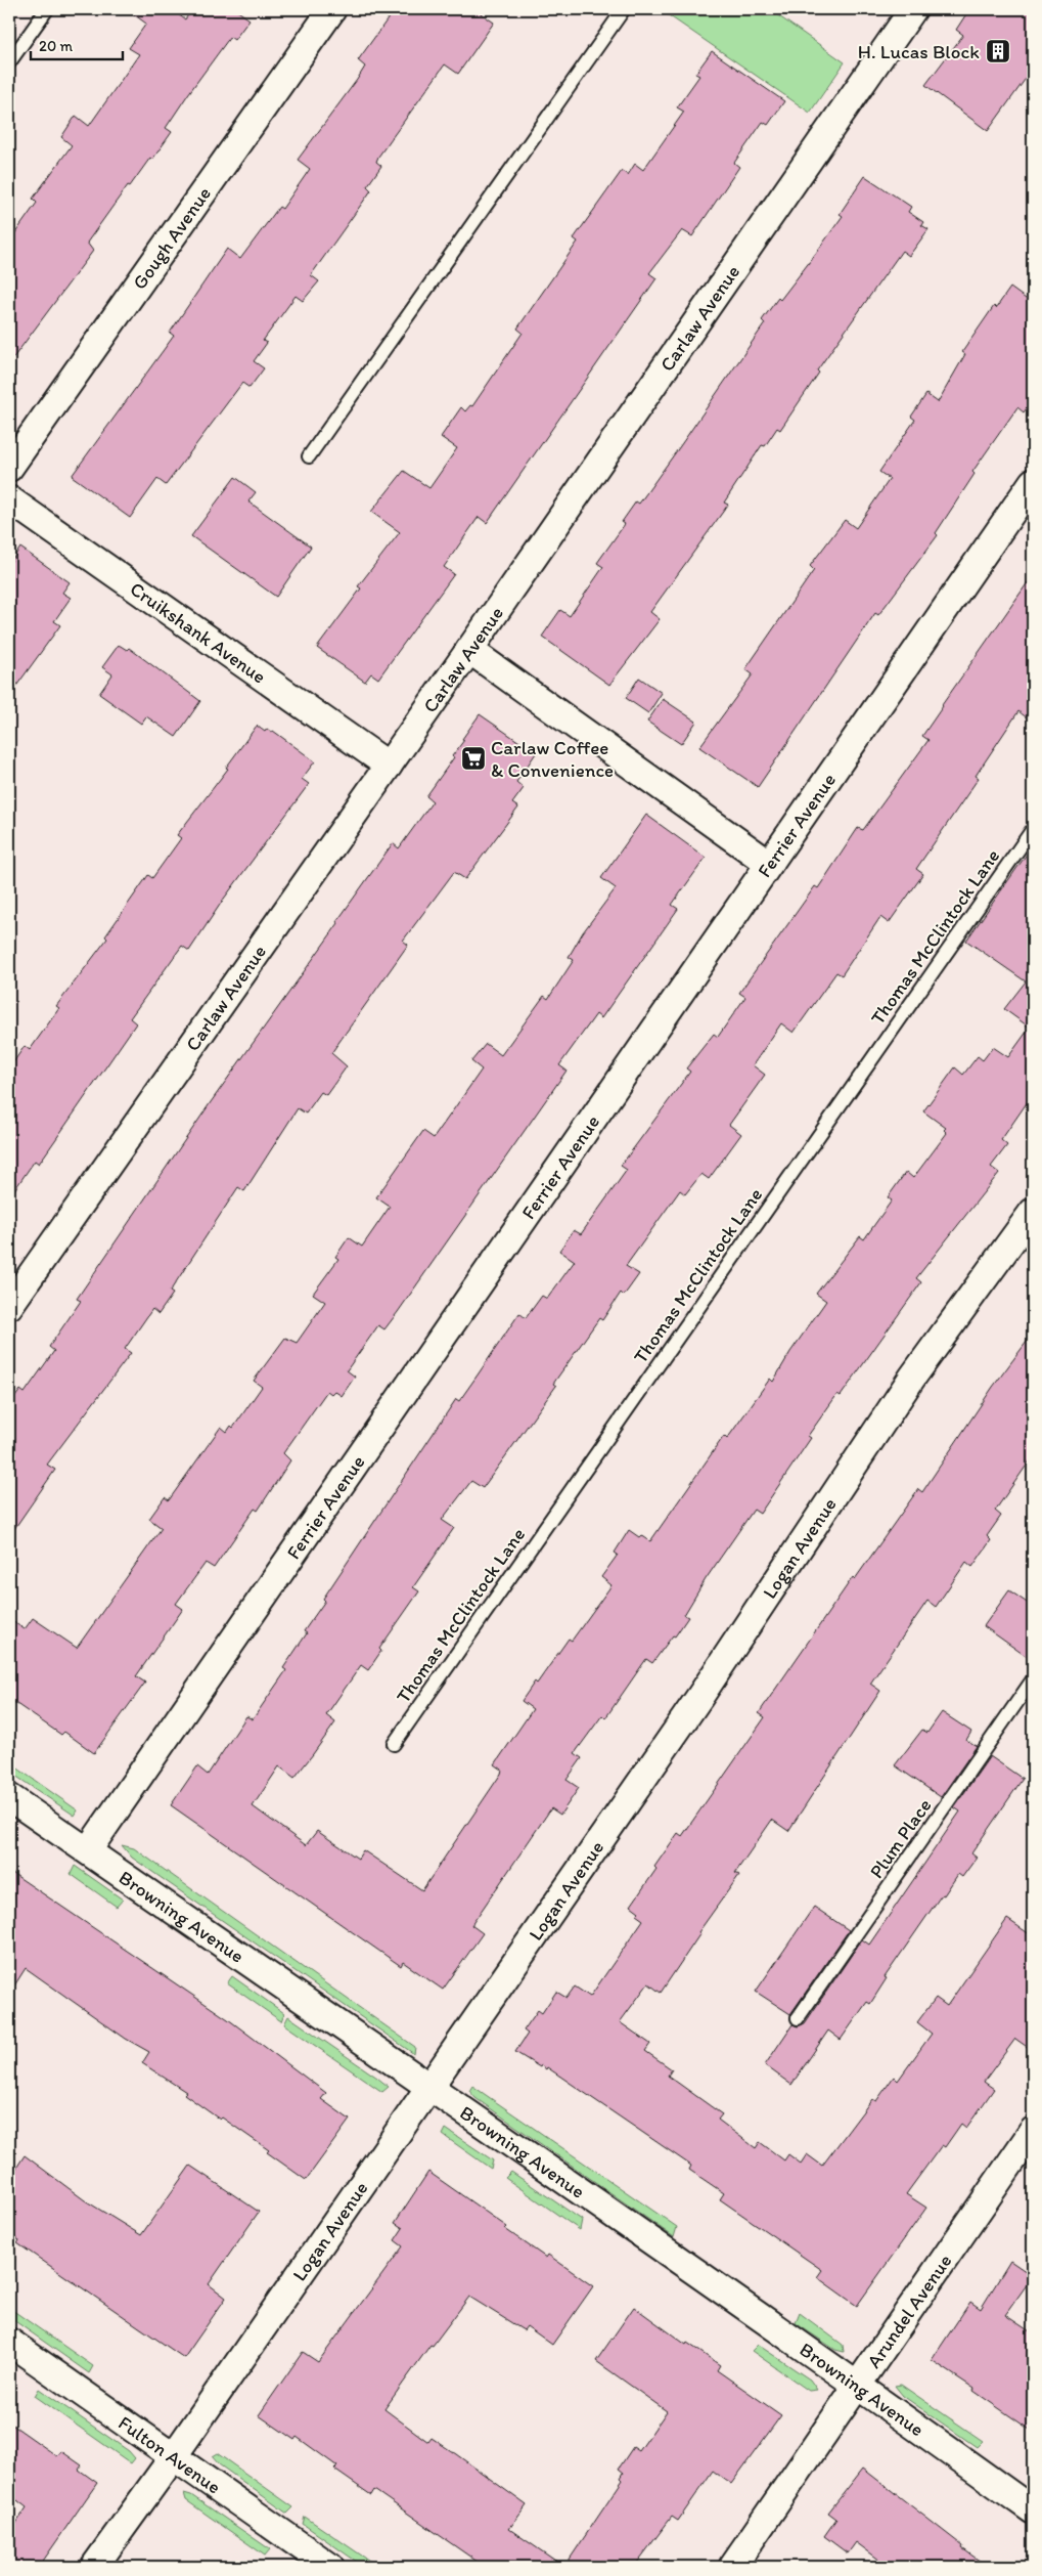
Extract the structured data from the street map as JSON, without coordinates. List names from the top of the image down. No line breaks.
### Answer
{"streets":{"street":["Gough Avenue","Carlaw Avenue","Cruikshank Avenue","Ferrier Avenue","Logan Avenue","Browning Avenue","Arundel Avenue","Fulton Avenue"],"lane":["Thomas McClintock Lane","Plum Place"]},"crossings":[["Carlaw Avenue","Cruikshank Avenue"],["Ferrier Avenue","Browning Avenue"],["Logan Avenue","Browning Avenue"],["Logan Avenue","Fulton Avenue"],["Browning Avenue","Arundel Avenue"]],"places":{"building":["H. Lucas Block"],"supermarket":["Carlaw Coffee & Convenience"]},"scale_bar":"20 m"}
